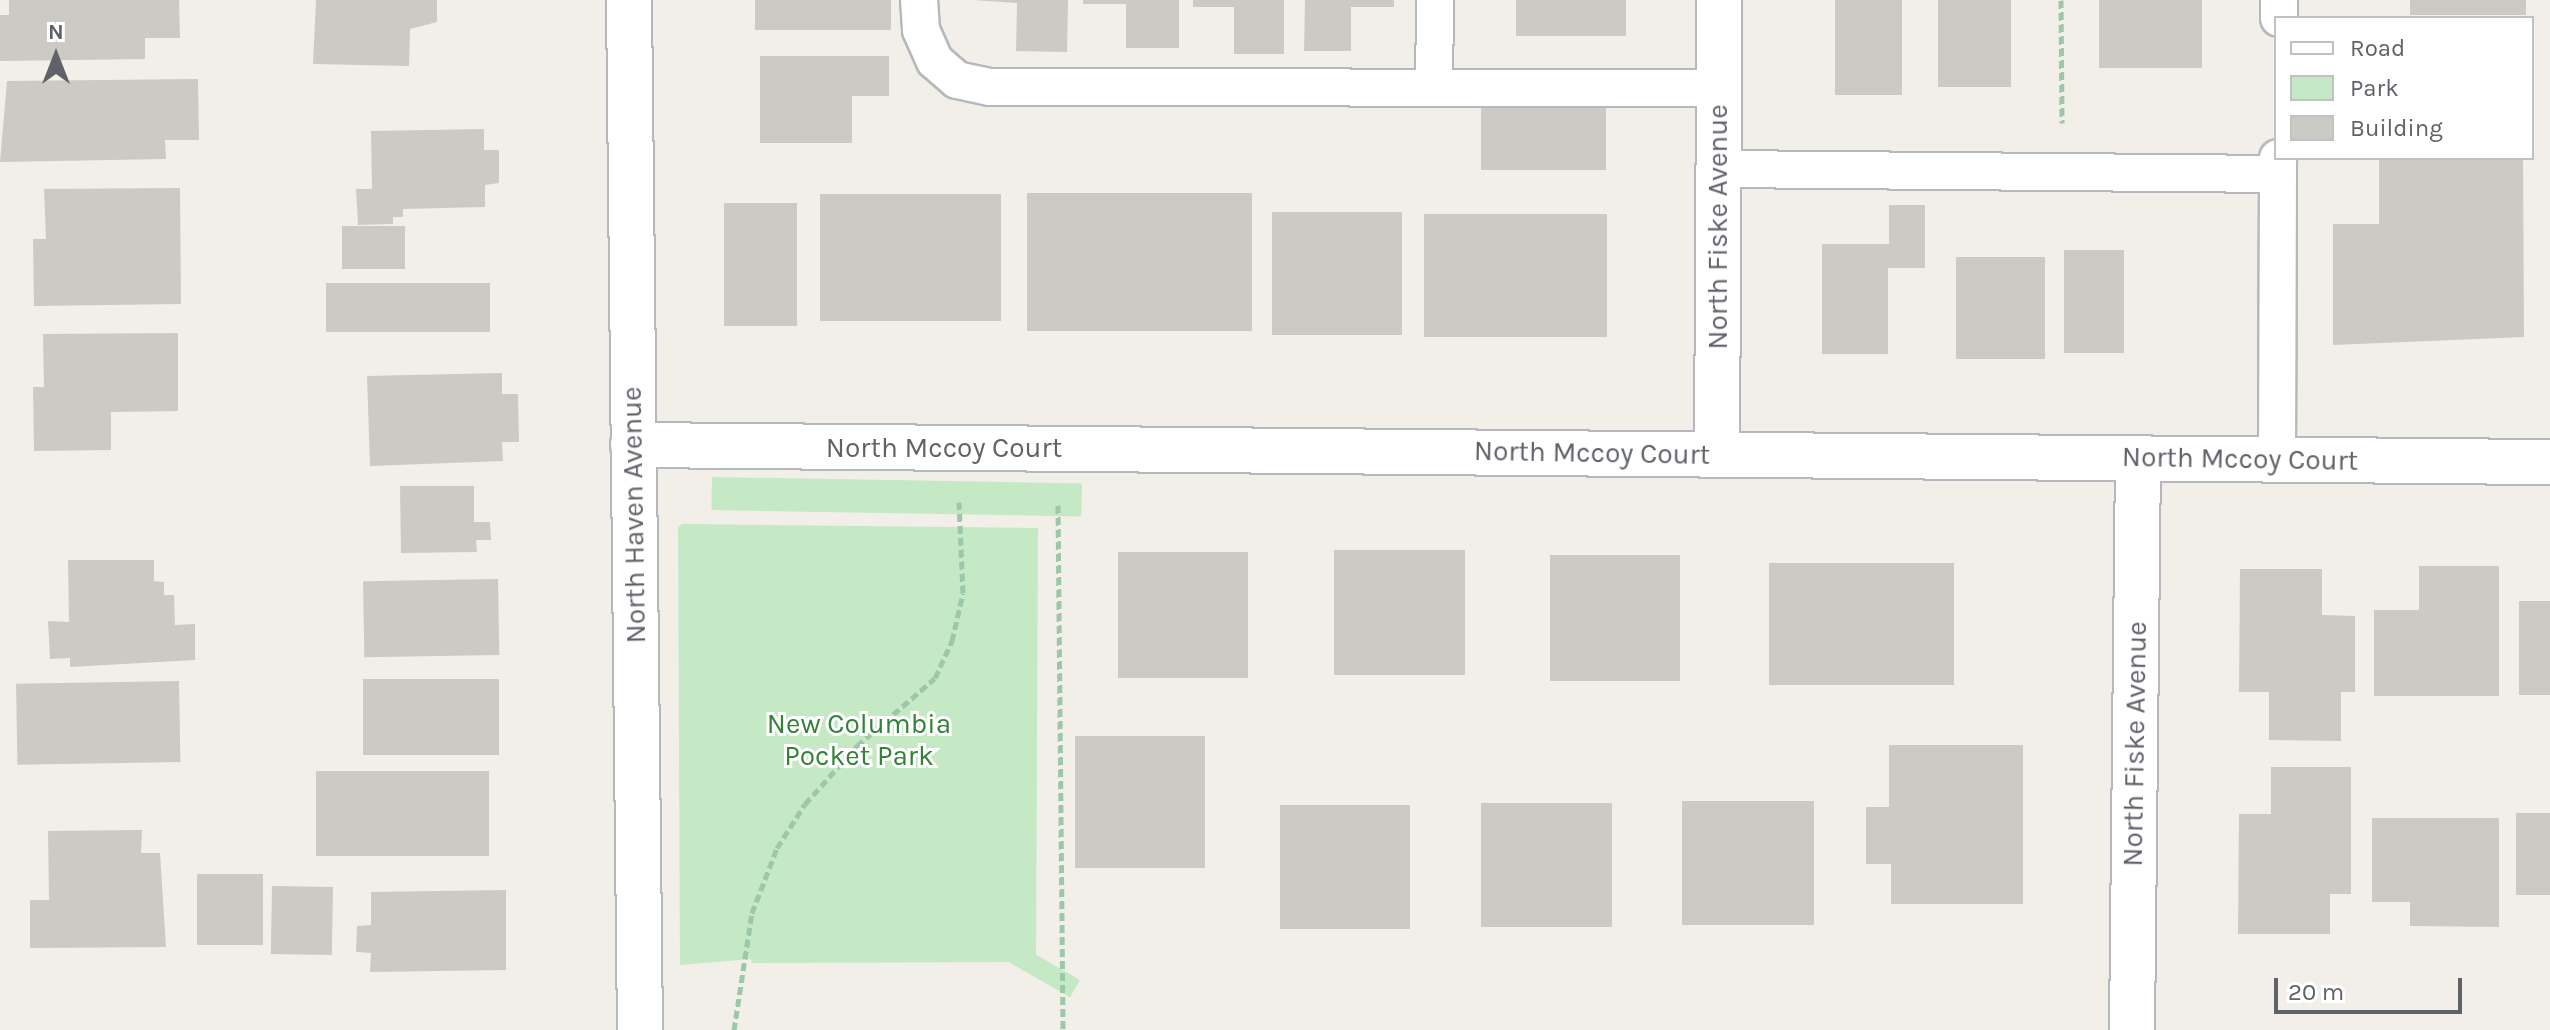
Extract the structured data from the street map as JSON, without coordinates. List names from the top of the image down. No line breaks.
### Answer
{"streets":{"street":["North Fiske Avenue","North Mccoy Court","North Haven Avenue"]},"crossings":[["North Fiske Avenue","North Mccoy Court"],["North Mccoy Court","North Haven Avenue"]],"parks":["New Columbia Pocket Park"],"legend":["Road","Park","Building"],"scale_bar":"20 m","north":"top"}
